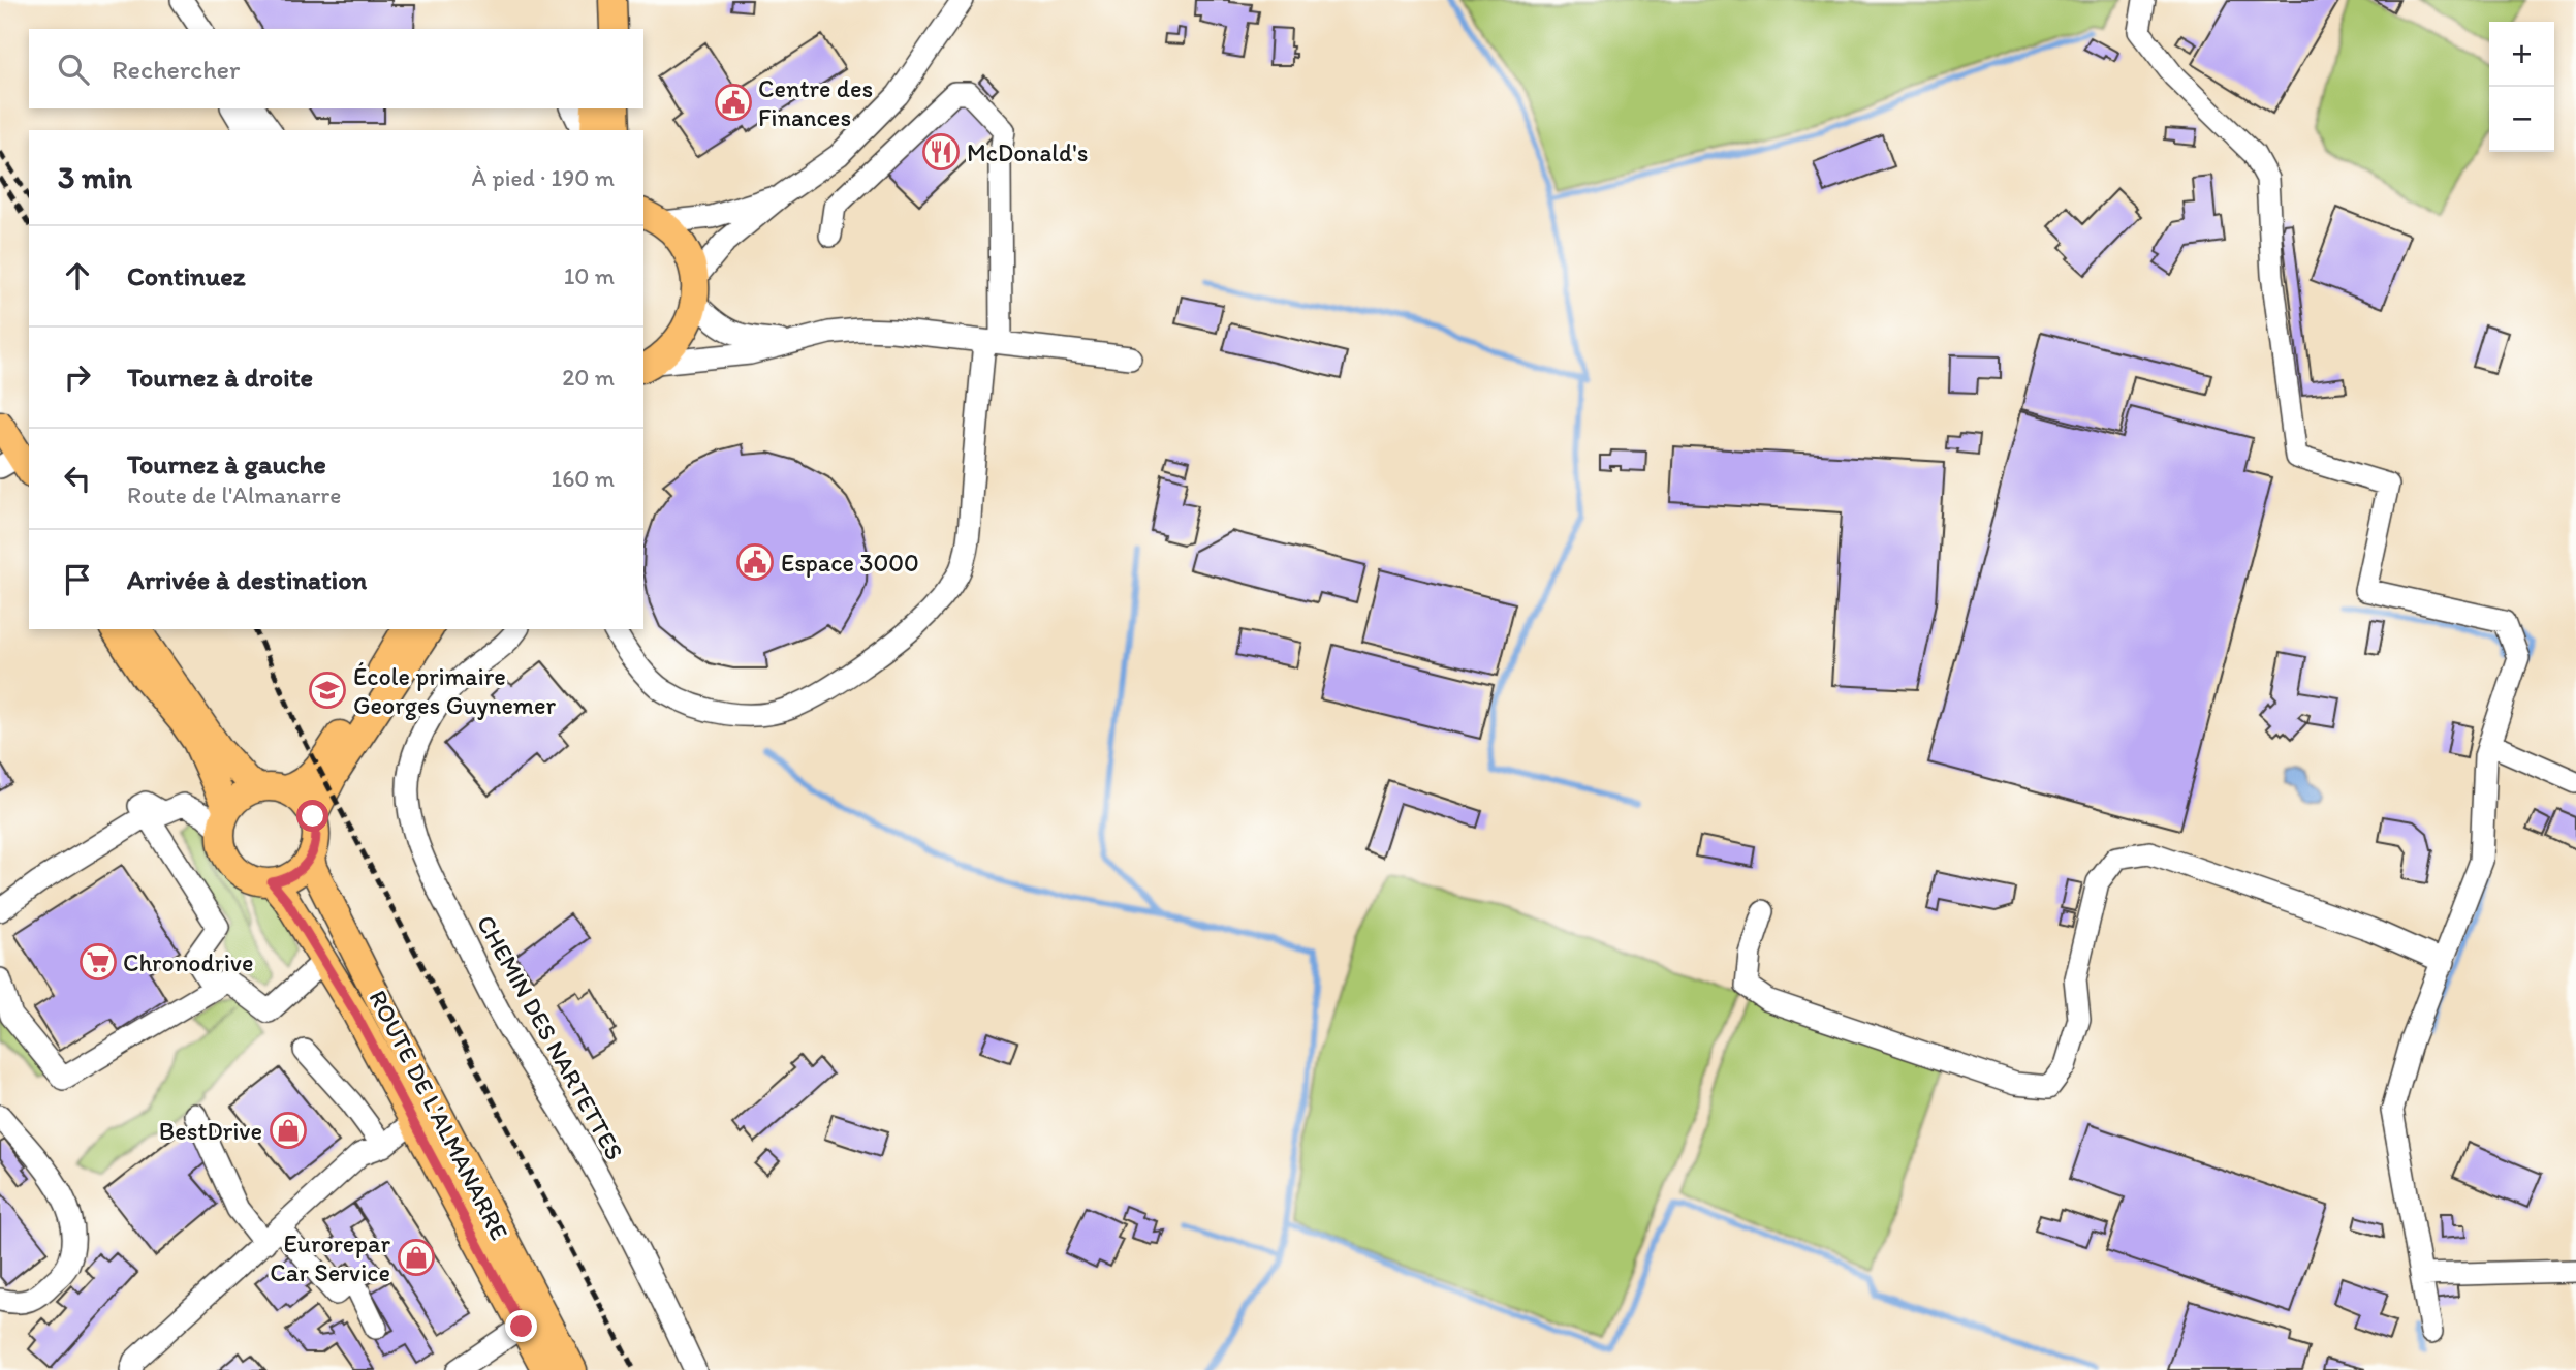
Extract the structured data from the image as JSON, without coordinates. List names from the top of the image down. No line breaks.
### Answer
{"streets":{"main road":["ROUTE DE L'ALMANARRE"],"street":["CHEMIN DES NARTETTES"]},"places":{"public building":["Centre des Finances","Espace 3000"],"restaurant":["McDonald's"],"school or university":["École primaire Georges Guynemer"],"supermarket":["Chronodrive"],"shop":["BestDrive","Eurorepar Car Service"]},"page":{"map_buttons":["+","−"],"search":"Rechercher","heading":["3 min","À pied · 190 m"],"list":[["Continuez","10 m"],["Tournez à droite","20 m"],["Tournez à gauche","Route de l'Almanarre","160 m"],"Arrivée à destination"]}}
